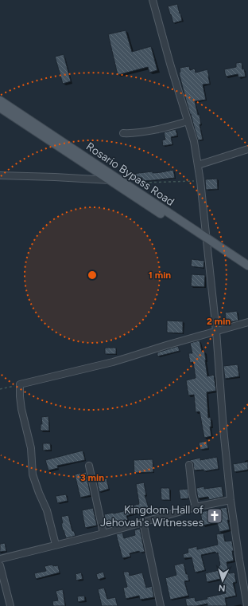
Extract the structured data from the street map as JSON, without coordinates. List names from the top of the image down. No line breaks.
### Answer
{"streets":{"main road":["Rosario Bypass Road"]},"places":{"church":["Kingdom Hall of Jehovah's Witnesses"]},"north":"bottom","rings":["1 min","2 min","3 min"]}
